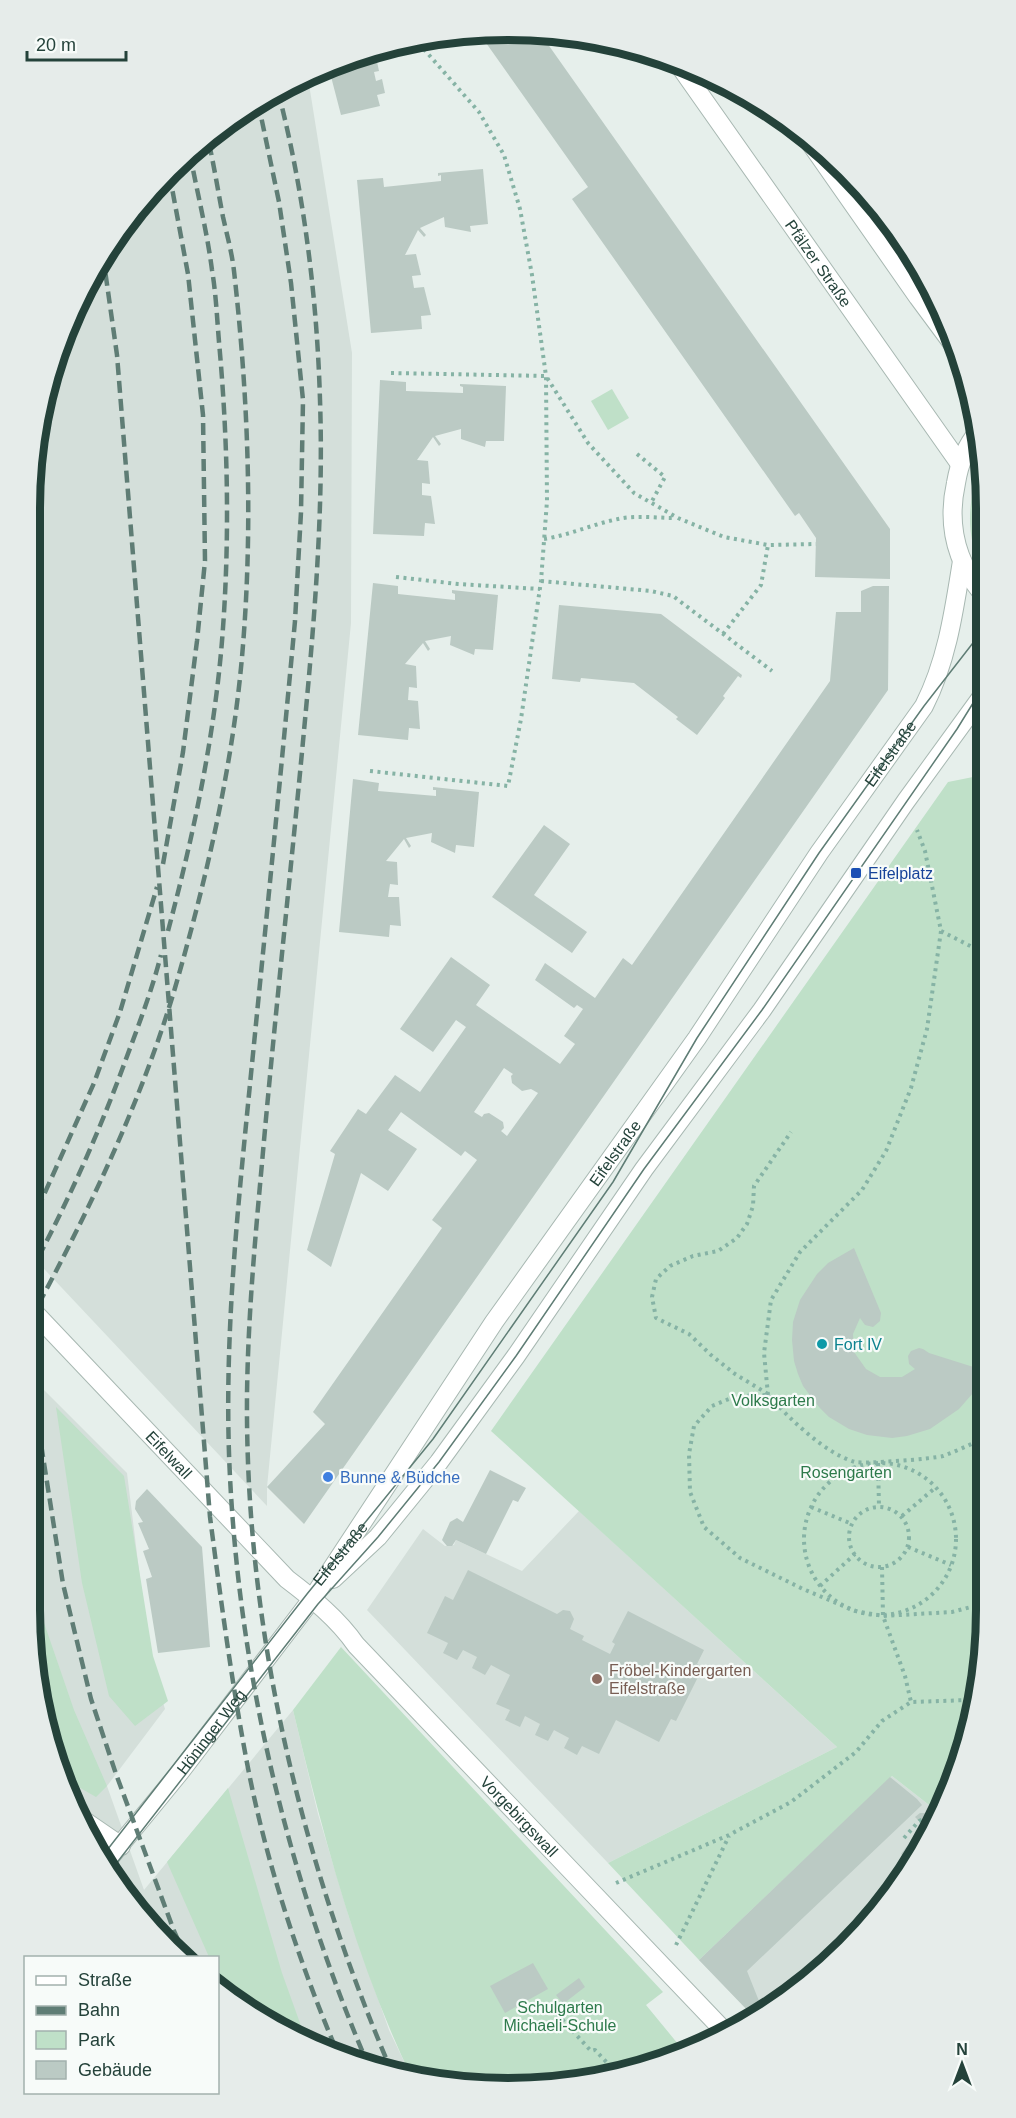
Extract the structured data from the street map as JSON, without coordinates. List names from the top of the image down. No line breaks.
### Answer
{"streets":{"street":["Pfälzer Straße","Eifelstraße","Eifelwall","Höninger Weg","Vorgebirgswall"]},"crossings":[["Eifelstraße","Eifelwall"],["Eifelstraße","Höninger Weg"],["Eifelstraße","Vorgebirgswall"],["Eifelwall","Höninger Weg"],["Eifelwall","Vorgebirgswall"],["Höninger Weg","Vorgebirgswall"]],"parks":["Volksgarten","Rosengarten","Schulgarten Michaeli-Schule"],"places":{"transit":["Eifelplatz"],"other":["Fort IV","Bunne & Büdche","Fröbel-Kindergarten Eifelstraße"]},"legend":["Straße","Bahn","Park","Gebäude"],"scale_bar":"20 m","north":"top"}
